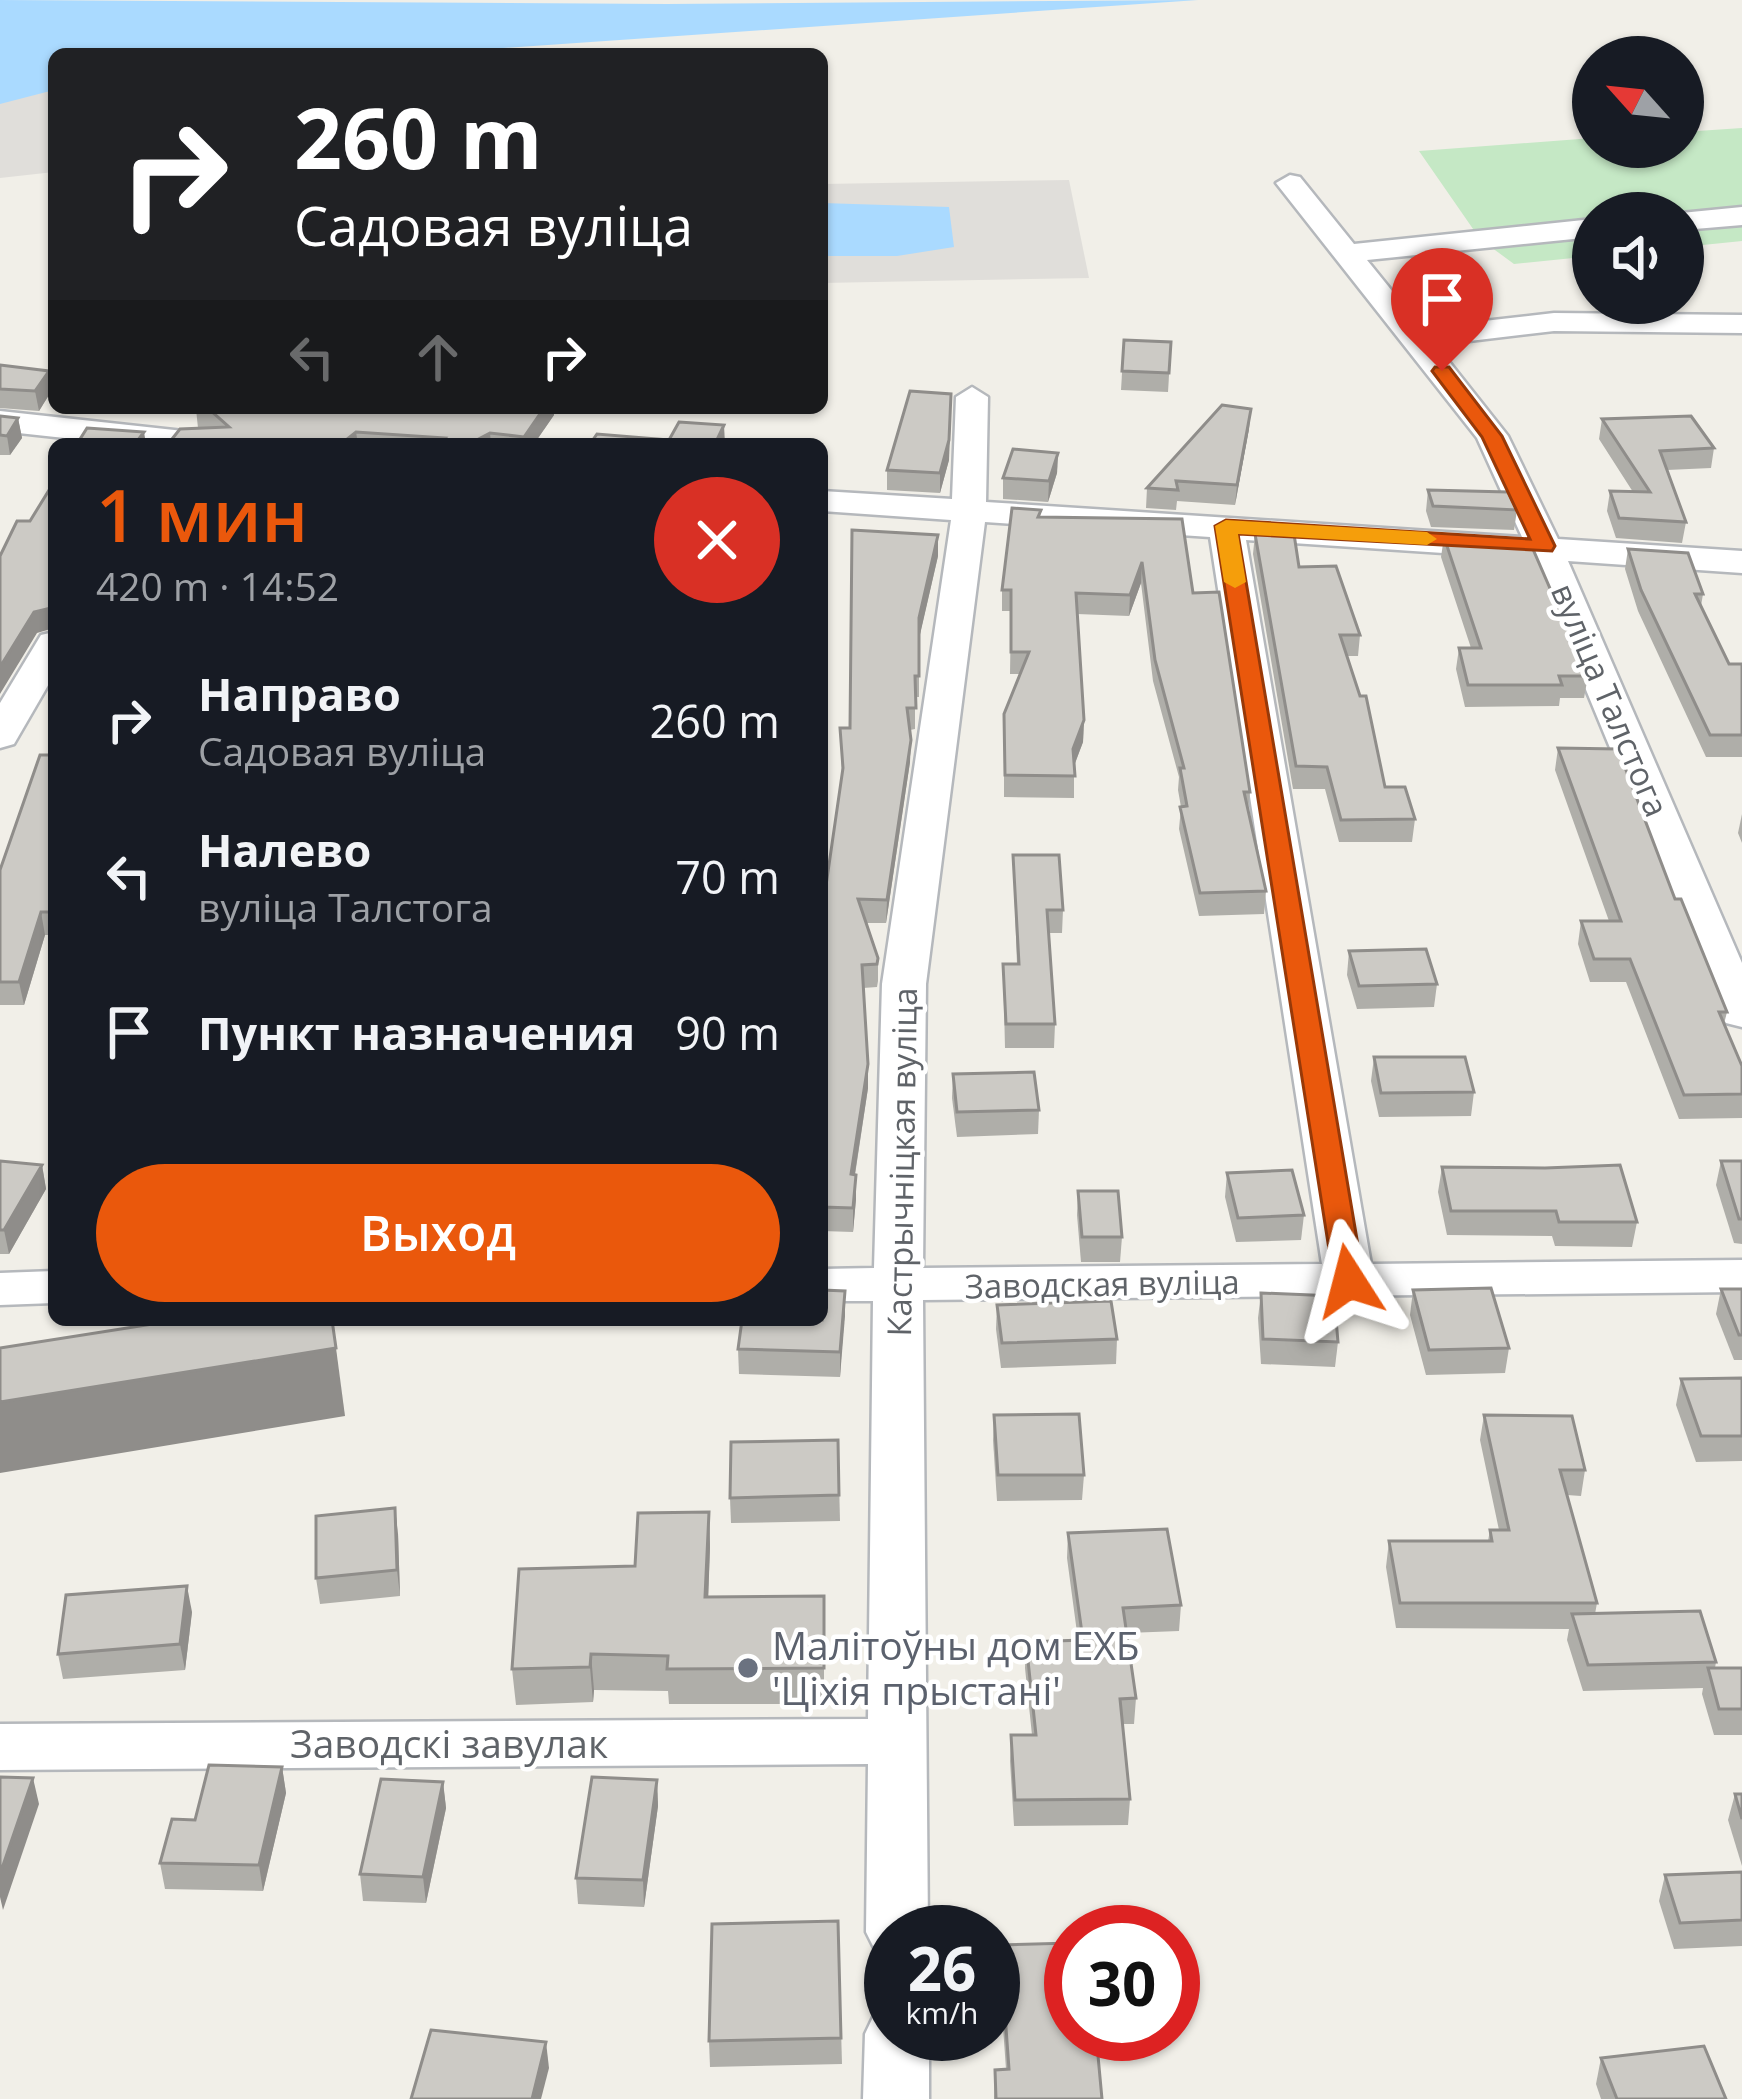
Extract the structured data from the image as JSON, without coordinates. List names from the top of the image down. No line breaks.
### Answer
{"streets":{"street":["вуліца Талстога","Кастрычніцкая вуліца","Заводская вуліца","Заводскі завулак"]},"crossings":[["Кастрычніцкая вуліца","Заводская вуліца"],["Кастрычніцкая вуліца","Заводскі завулак"]],"places":["Малітоўны дом ЕХБ 'Ціхія прыстані'"],"north":"top left","page":{"turn":["260 m","Садовая вуліца"],"heading":["1 мин","420 m · 14:52"],"list":[{"name":"Направо","note":"Садовая вуліца","value":"260 m"},{"name":"Налево","note":"вуліца Талстога","value":"70 m"},{"name":"Пункт назначения","value":"90 m"}],"buttons":"Выход","speed":"26 km/h","limit":"30"}}
